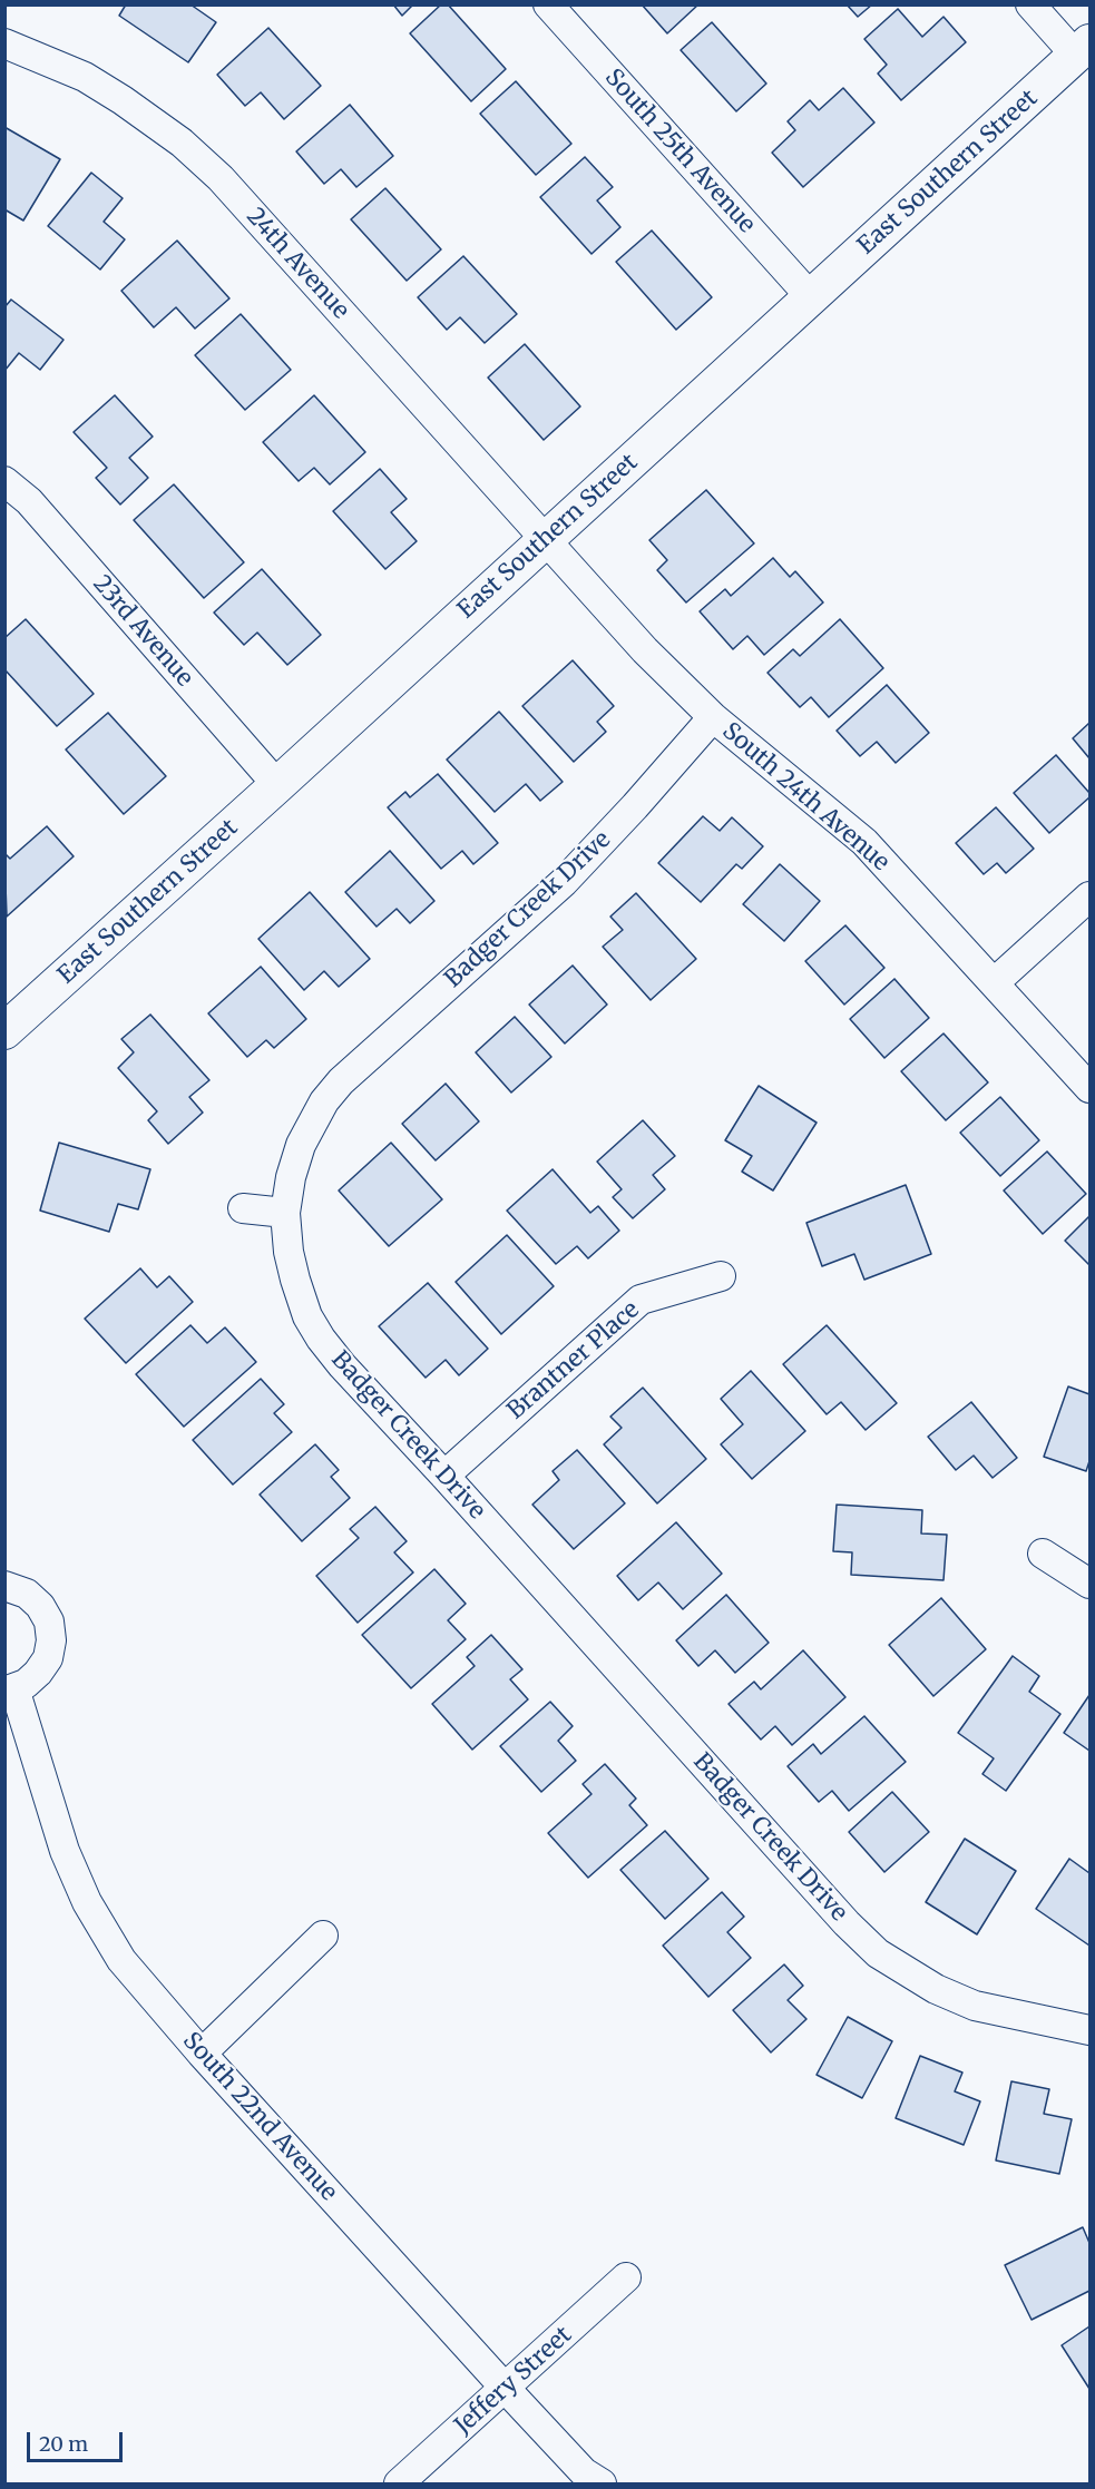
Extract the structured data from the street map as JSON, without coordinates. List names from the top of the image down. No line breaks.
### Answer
{"streets":{"street":["South 25th Avenue","East Southern Street","24th Avenue","23rd Avenue","South 24th Avenue","Badger Creek Drive","Brantner Place","South 22nd Avenue","Jeffery Street"]},"crossings":[["South 25th Avenue","East Southern Street"],["East Southern Street","24th Avenue"],["East Southern Street","23rd Avenue"],["East Southern Street","South 24th Avenue"],["24th Avenue","South 24th Avenue"],["South 24th Avenue","Badger Creek Drive"],["Badger Creek Drive","Brantner Place"],["South 22nd Avenue","Jeffery Street"]],"scale_bar":"20 m"}
